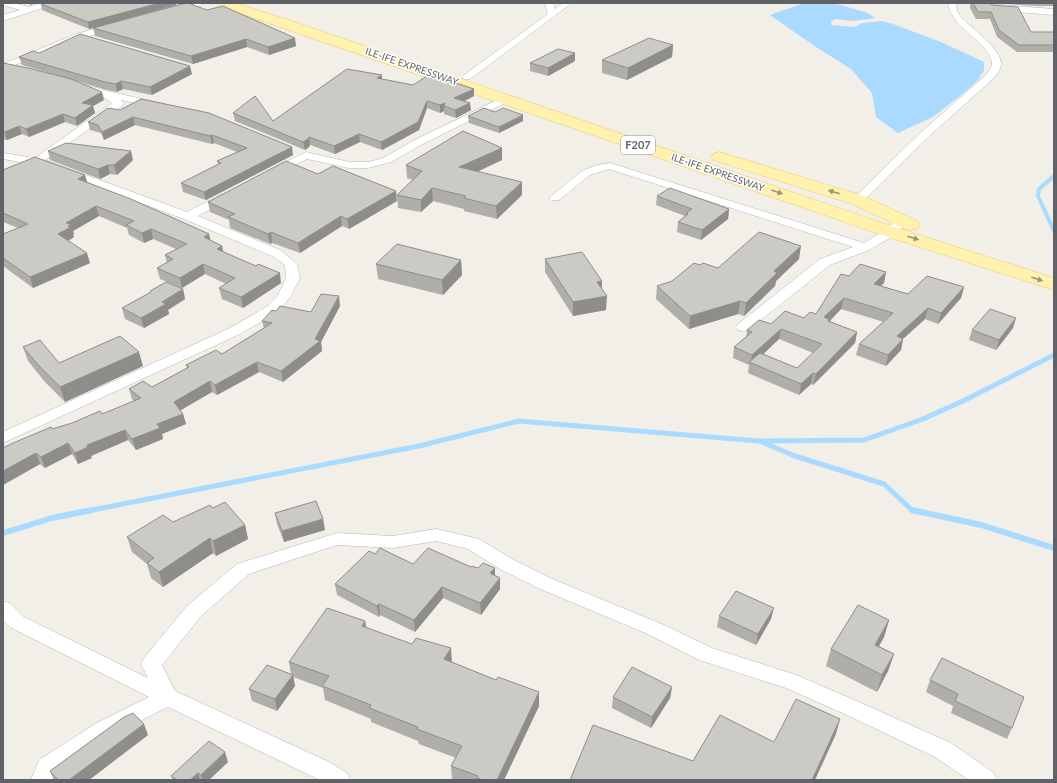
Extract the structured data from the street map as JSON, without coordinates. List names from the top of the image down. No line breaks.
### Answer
{"streets":{"main road":["ILE-IFE EXPRESSWAY","F207"]}}
